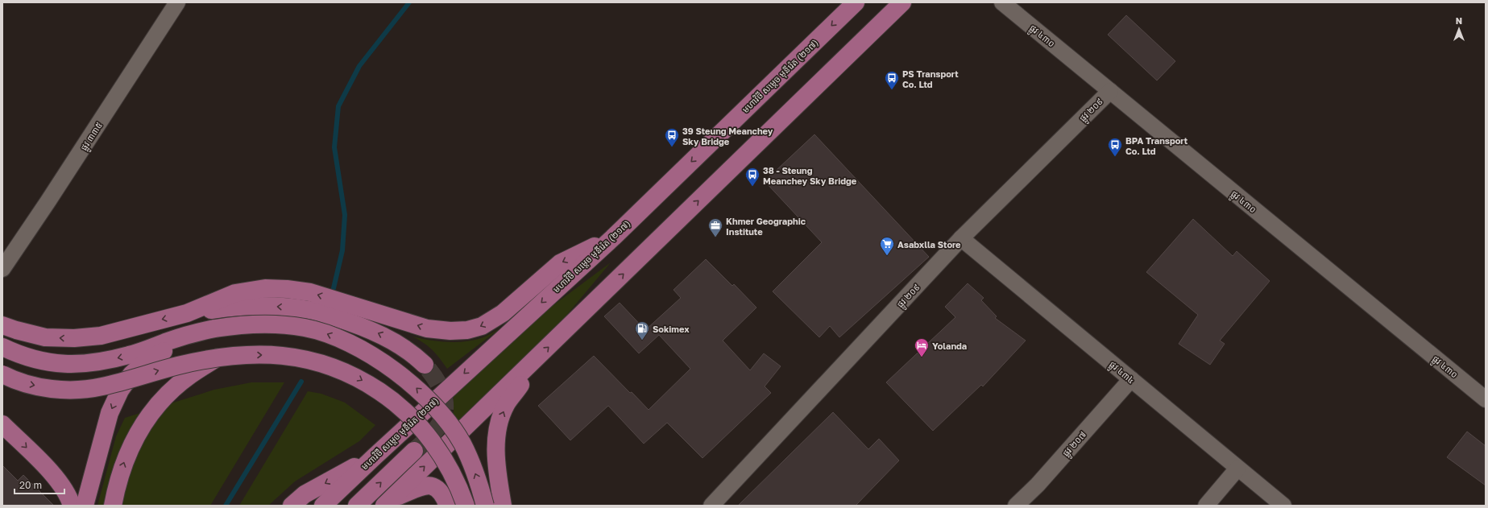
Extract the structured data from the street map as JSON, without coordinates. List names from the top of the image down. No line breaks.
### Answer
{"streets":{"main road":["មហាវិថី សម្តេច មុនីរ៉េត (២១៧)"],"street":["ផ្លូវ ៤៣០","ផ្លូវ ២០៩","ផ្លូវ ៣៣៥","ផ្លូវ ៤៣៤","ផ្លូវ ២០៧"]},"crossings":[["ផ្លូវ ៤៣០","ផ្លូវ ២០៩"],["ផ្លូវ ២០៩","ផ្លូវ ៤៣៤"],["ផ្លូវ ៤៣៤","ផ្លូវ ២០៧"]],"places":{"bus stop":["PS Transport Co. Ltd","39 Steung Meanchey Sky Bridge","BPA Transport Co. Ltd","38 - Steung Meanchey Sky Bridge"],"office":["Khmer Geographic Institute"],"supermarket":["Asabxlla Store"],"fuel station":["Sokimex"],"hotel":["Yolanda"]},"scale_bar":"20 m","north":"top"}
